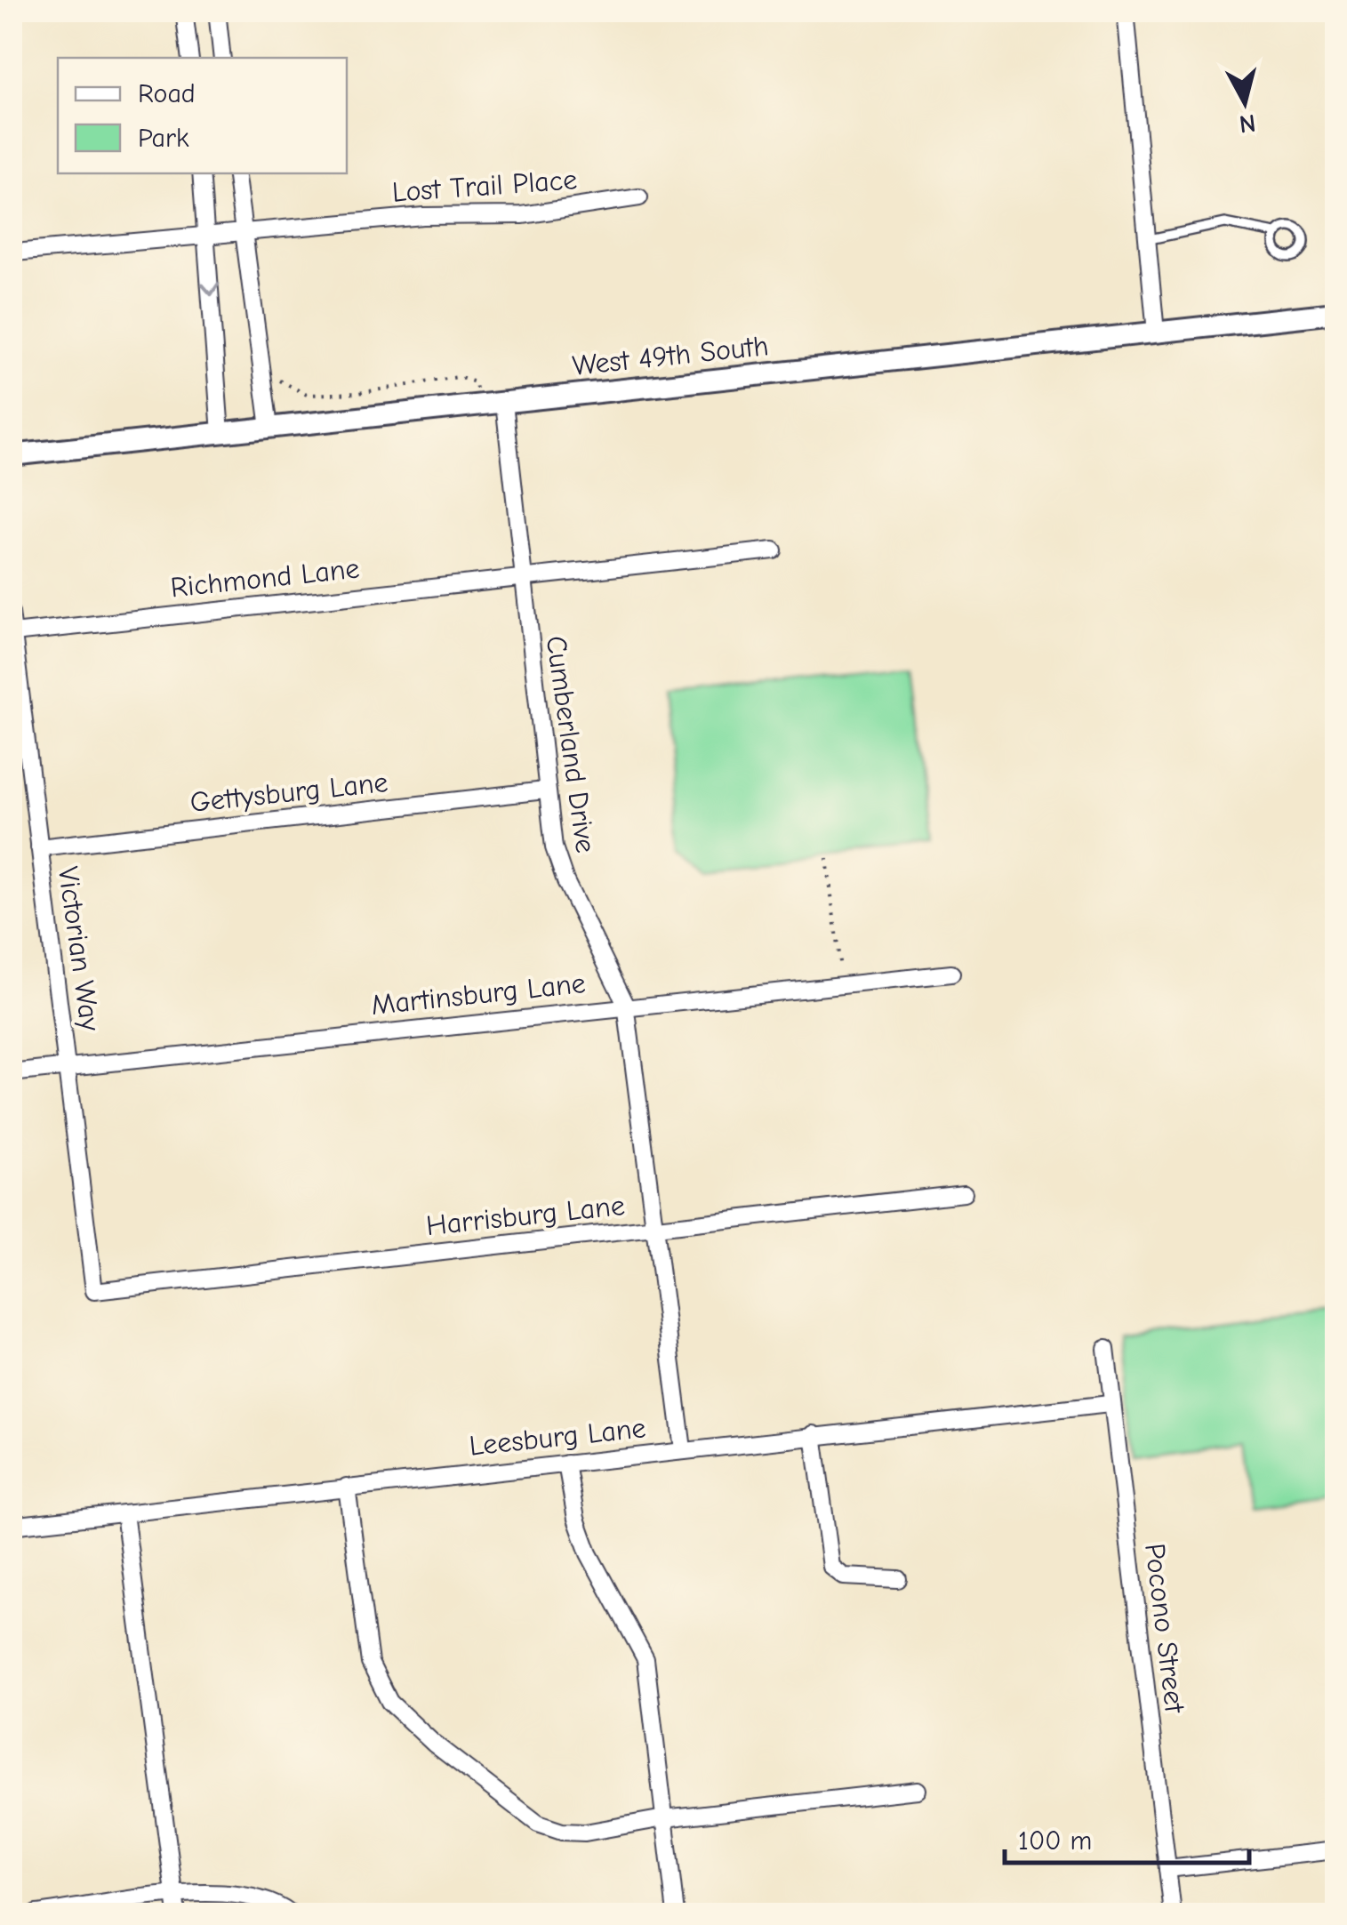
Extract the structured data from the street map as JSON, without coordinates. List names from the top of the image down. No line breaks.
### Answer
{"streets":{"street":["Lost Trail Place","West 49th South","Richmond Lane","Cumberland Drive","Gettysburg Lane","Victorian Way","Martinsburg Lane","Harrisburg Lane","Leesburg Lane","Pocono Street"]},"crossings":[["West 49th South","Cumberland Drive"],["Richmond Lane","Cumberland Drive"],["Richmond Lane","Victorian Way"],["Cumberland Drive","Gettysburg Lane"],["Cumberland Drive","Martinsburg Lane"],["Cumberland Drive","Harrisburg Lane"],["Cumberland Drive","Leesburg Lane"],["Gettysburg Lane","Victorian Way"],["Victorian Way","Martinsburg Lane"],["Victorian Way","Harrisburg Lane"],["Leesburg Lane","Pocono Street"]],"legend":["Road","Park"],"scale_bar":"100 m","north":"bottom"}
